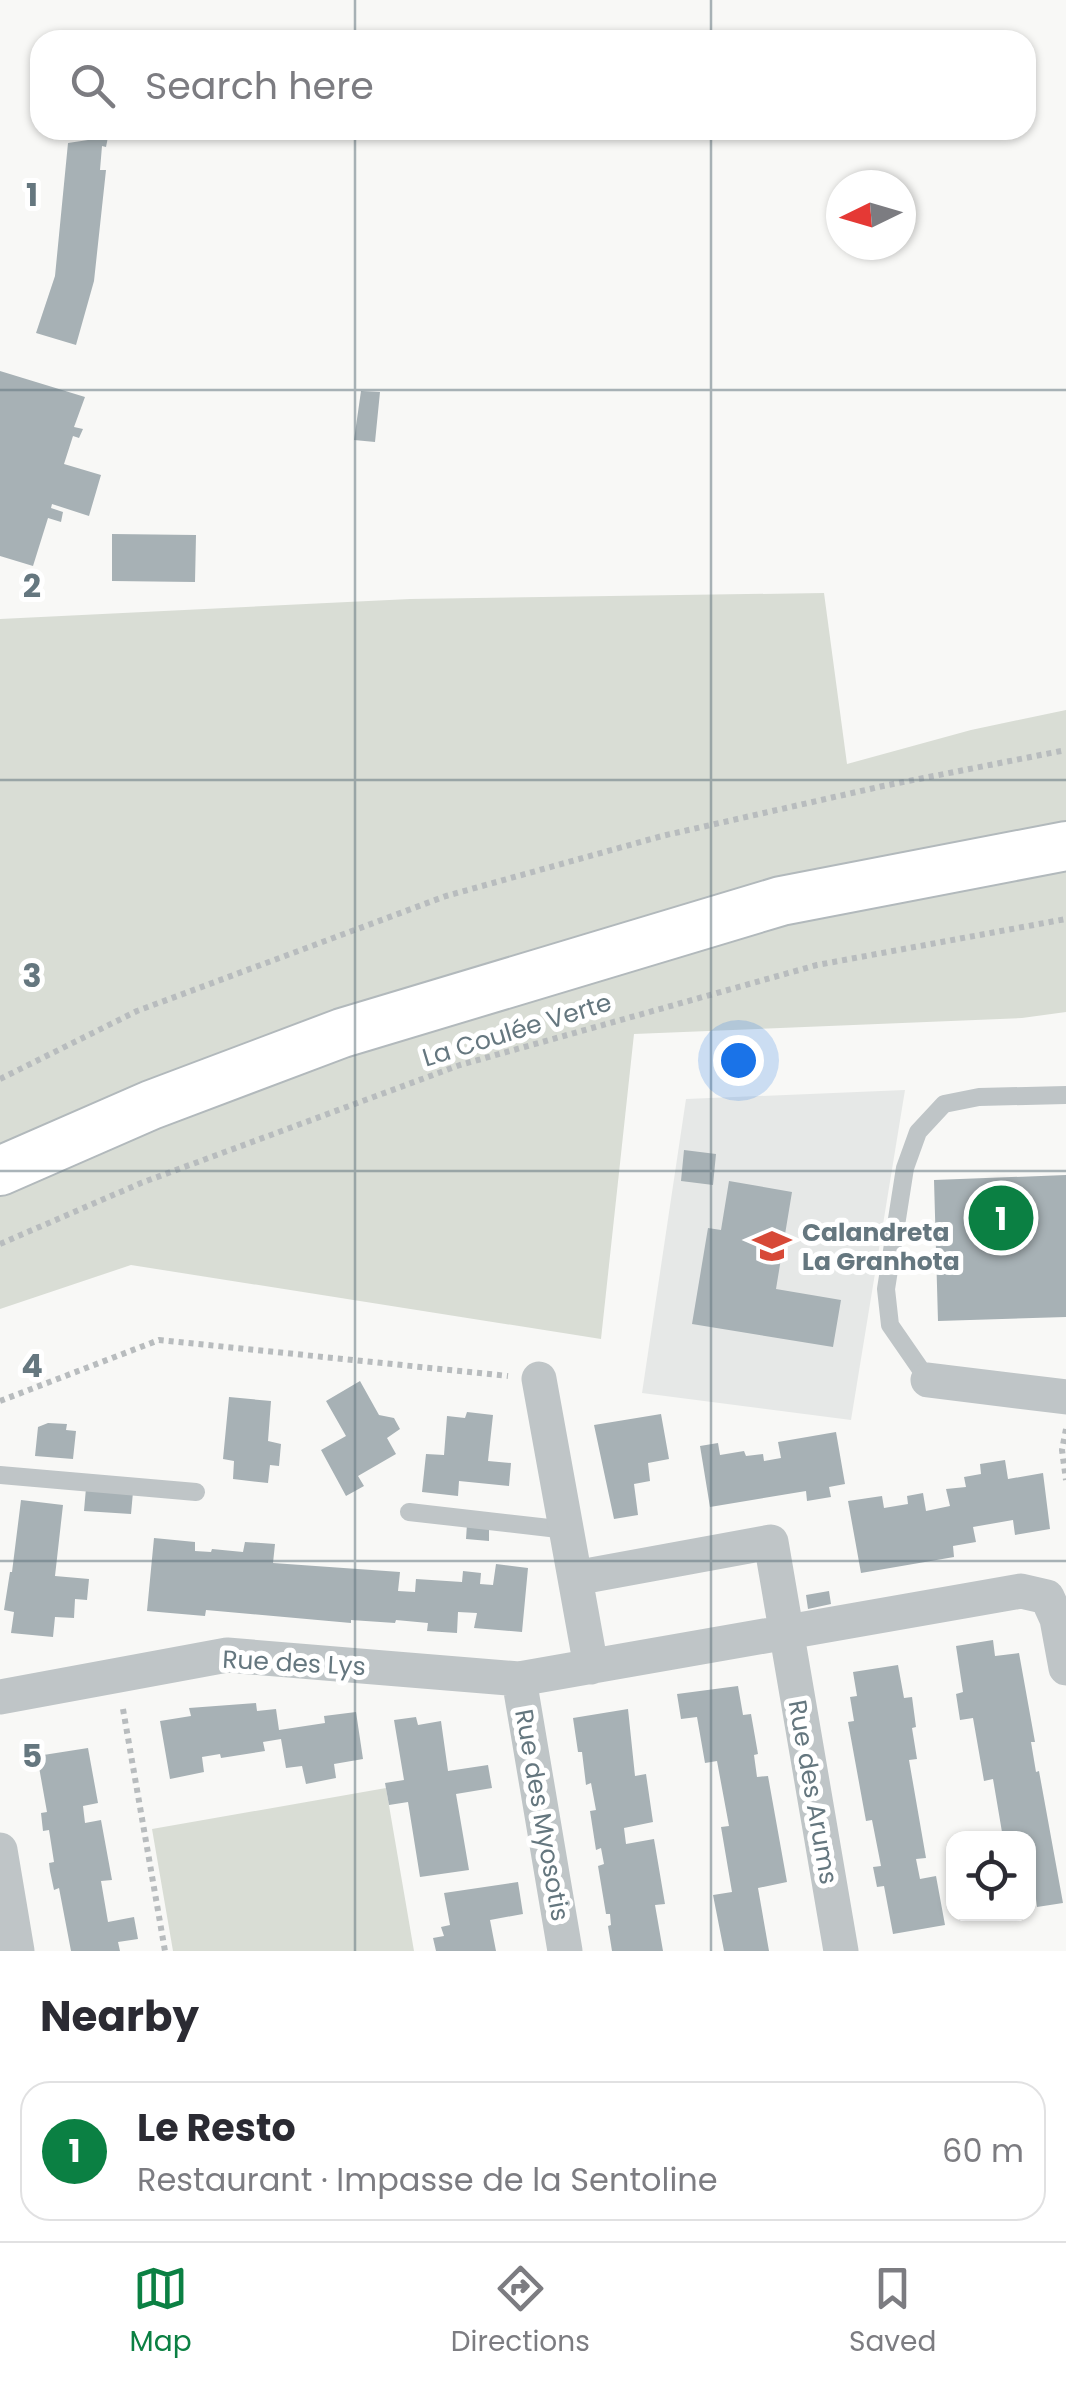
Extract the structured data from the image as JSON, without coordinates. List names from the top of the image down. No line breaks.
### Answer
{"streets":{"street":["Rue des Lys","Rue des Arums","Rue des Myosotis"],"path":["La Coulée Verte"]},"crossings":[["Rue des Lys","Rue des Arums"],["Rue des Lys","Rue des Myosotis"]],"places":{"school or university":["Calandreta La Granhota"]},"north":"left","page":{"search":"Search here","pins":"1","heading":"Nearby","list":[{"mark":"1","name":"Le Resto","note":"Restaurant · Impasse de la Sentoline","value":"60 m"}],"nav":["Map","Directions","Saved"]},"grid":{"rows":["1","2","3","4","5"]}}
